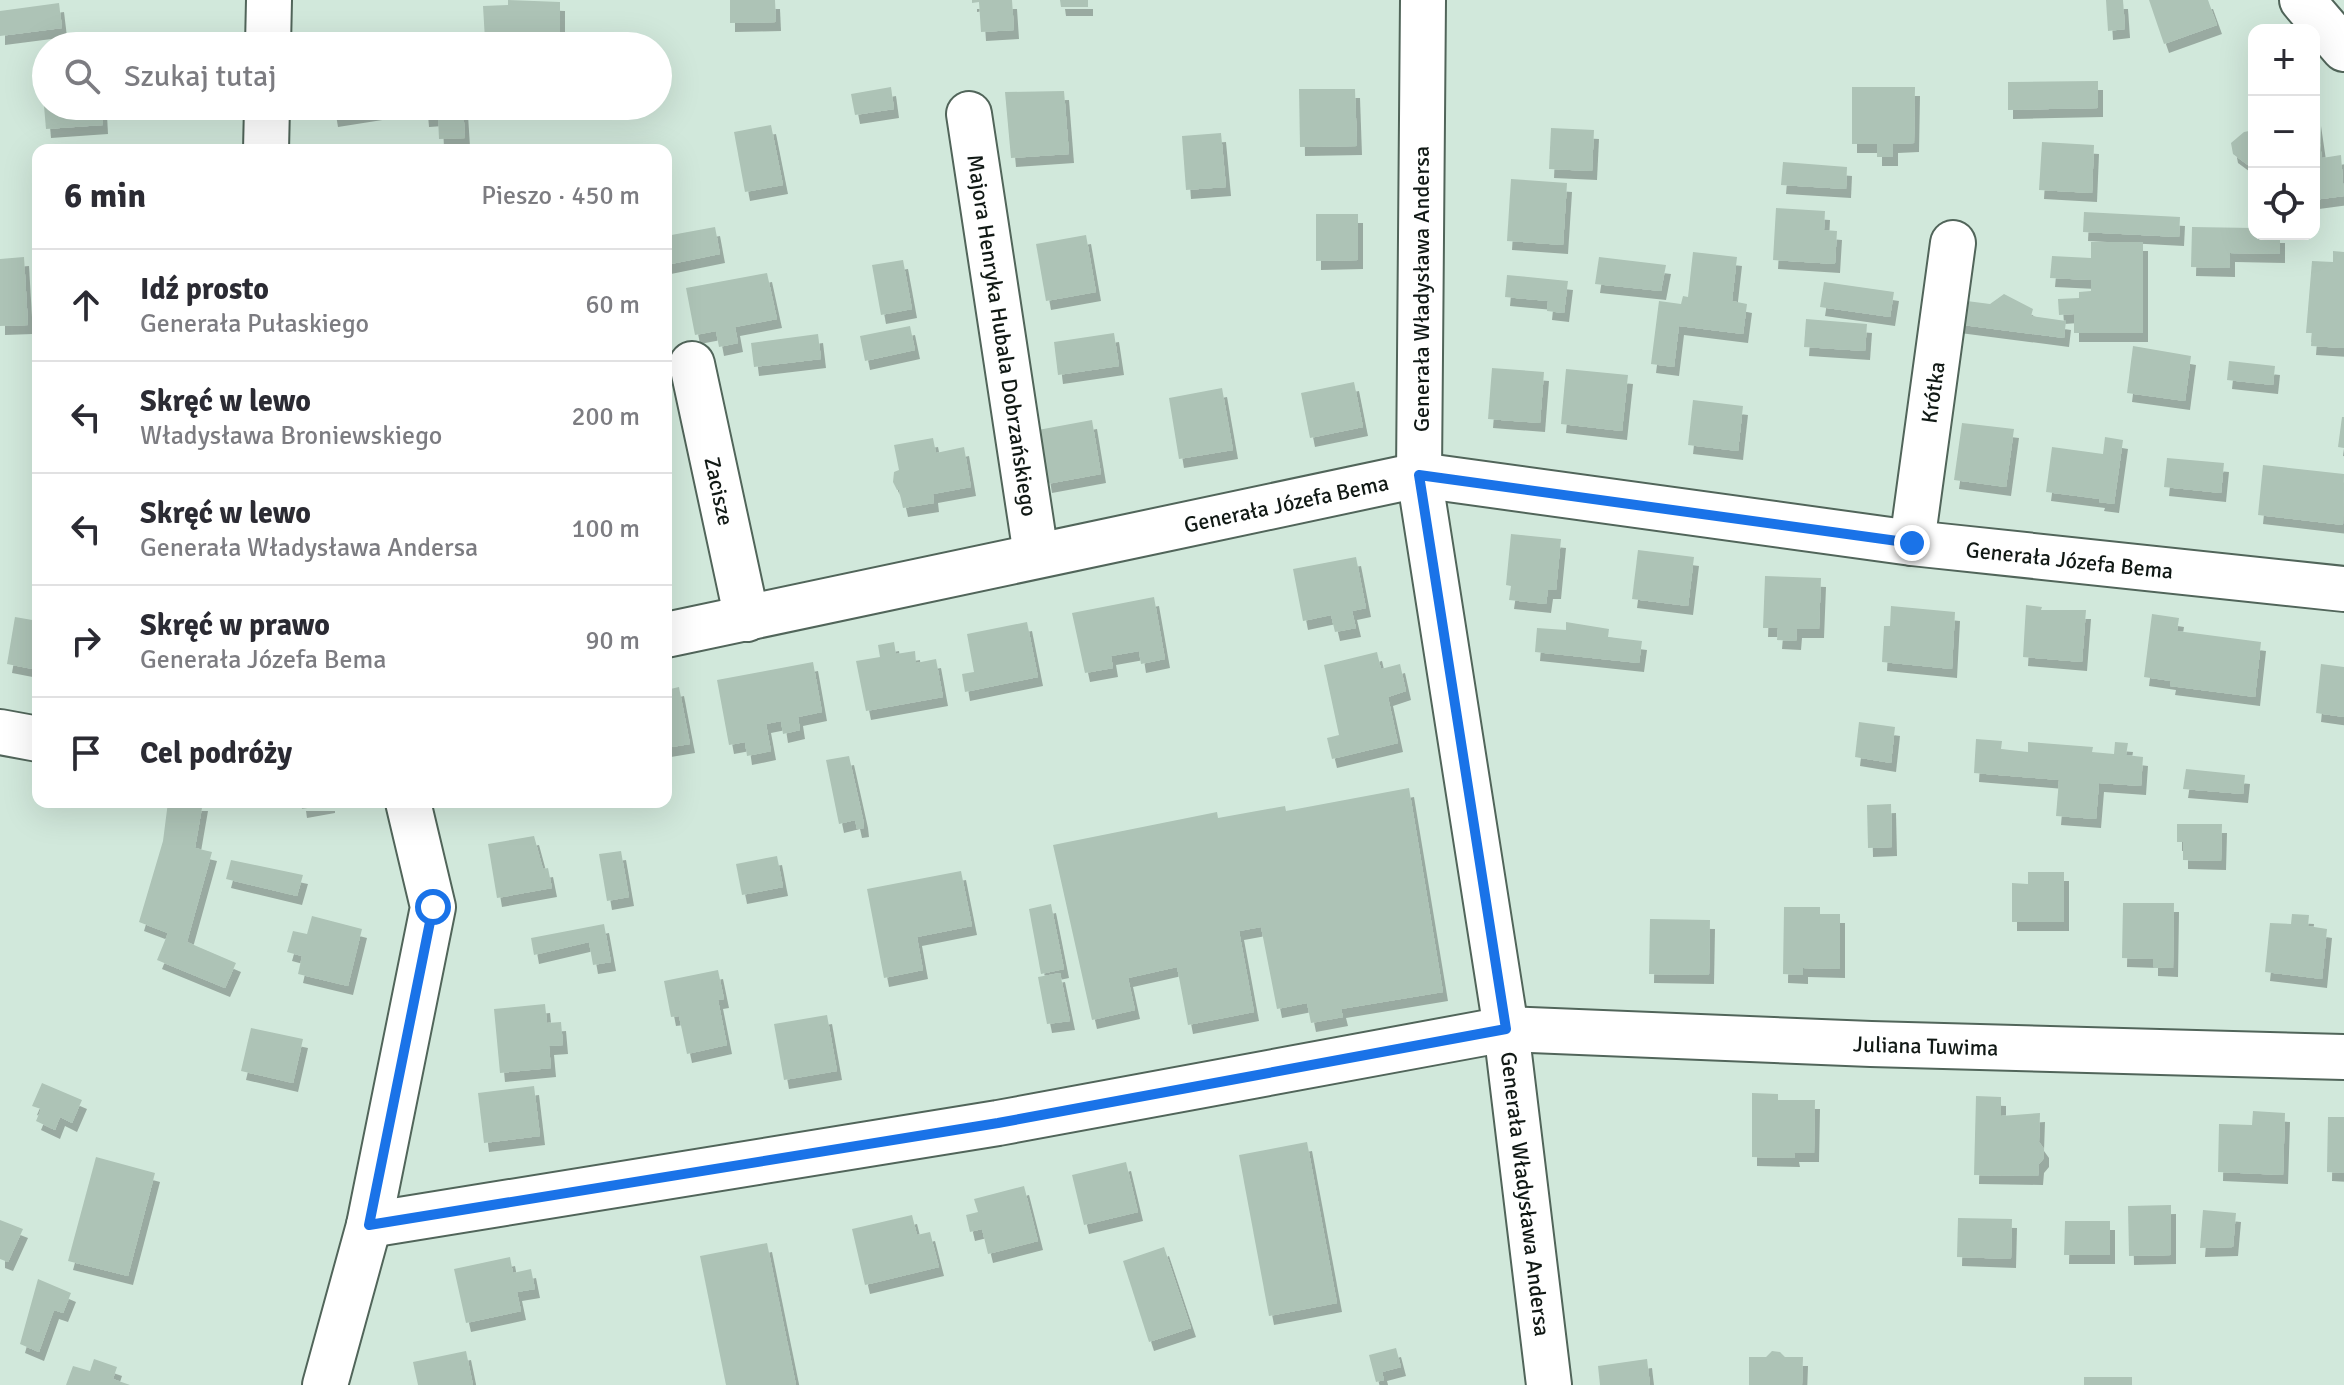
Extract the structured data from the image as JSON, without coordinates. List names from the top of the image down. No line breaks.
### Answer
{"streets":{"street":["Generała Władysława Andersa","Majora Henryka Hubala Dobrzańskiego","Krótka","Zacisze","Generała Józefa Bema","Juliana Tuwima"]},"crossings":[["Generała Władysława Andersa","Generała Józefa Bema"],["Generała Władysława Andersa","Juliana Tuwima"],["Majora Henryka Hubala Dobrzańskiego","Generała Józefa Bema"],["Krótka","Generała Józefa Bema"],["Zacisze","Generała Józefa Bema"]],"page":{"map_buttons":["+","−"],"search":"Szukaj tutaj","heading":["6 min","Pieszo · 450 m"],"list":[["Idź prosto","Generała Pułaskiego","60 m"],["Skręć w lewo","Władysława Broniewskiego","200 m"],["Skręć w lewo","Generała Władysława Andersa","100 m"],["Skręć w prawo","Generała Józefa Bema","90 m"],"Cel podróży"]}}
